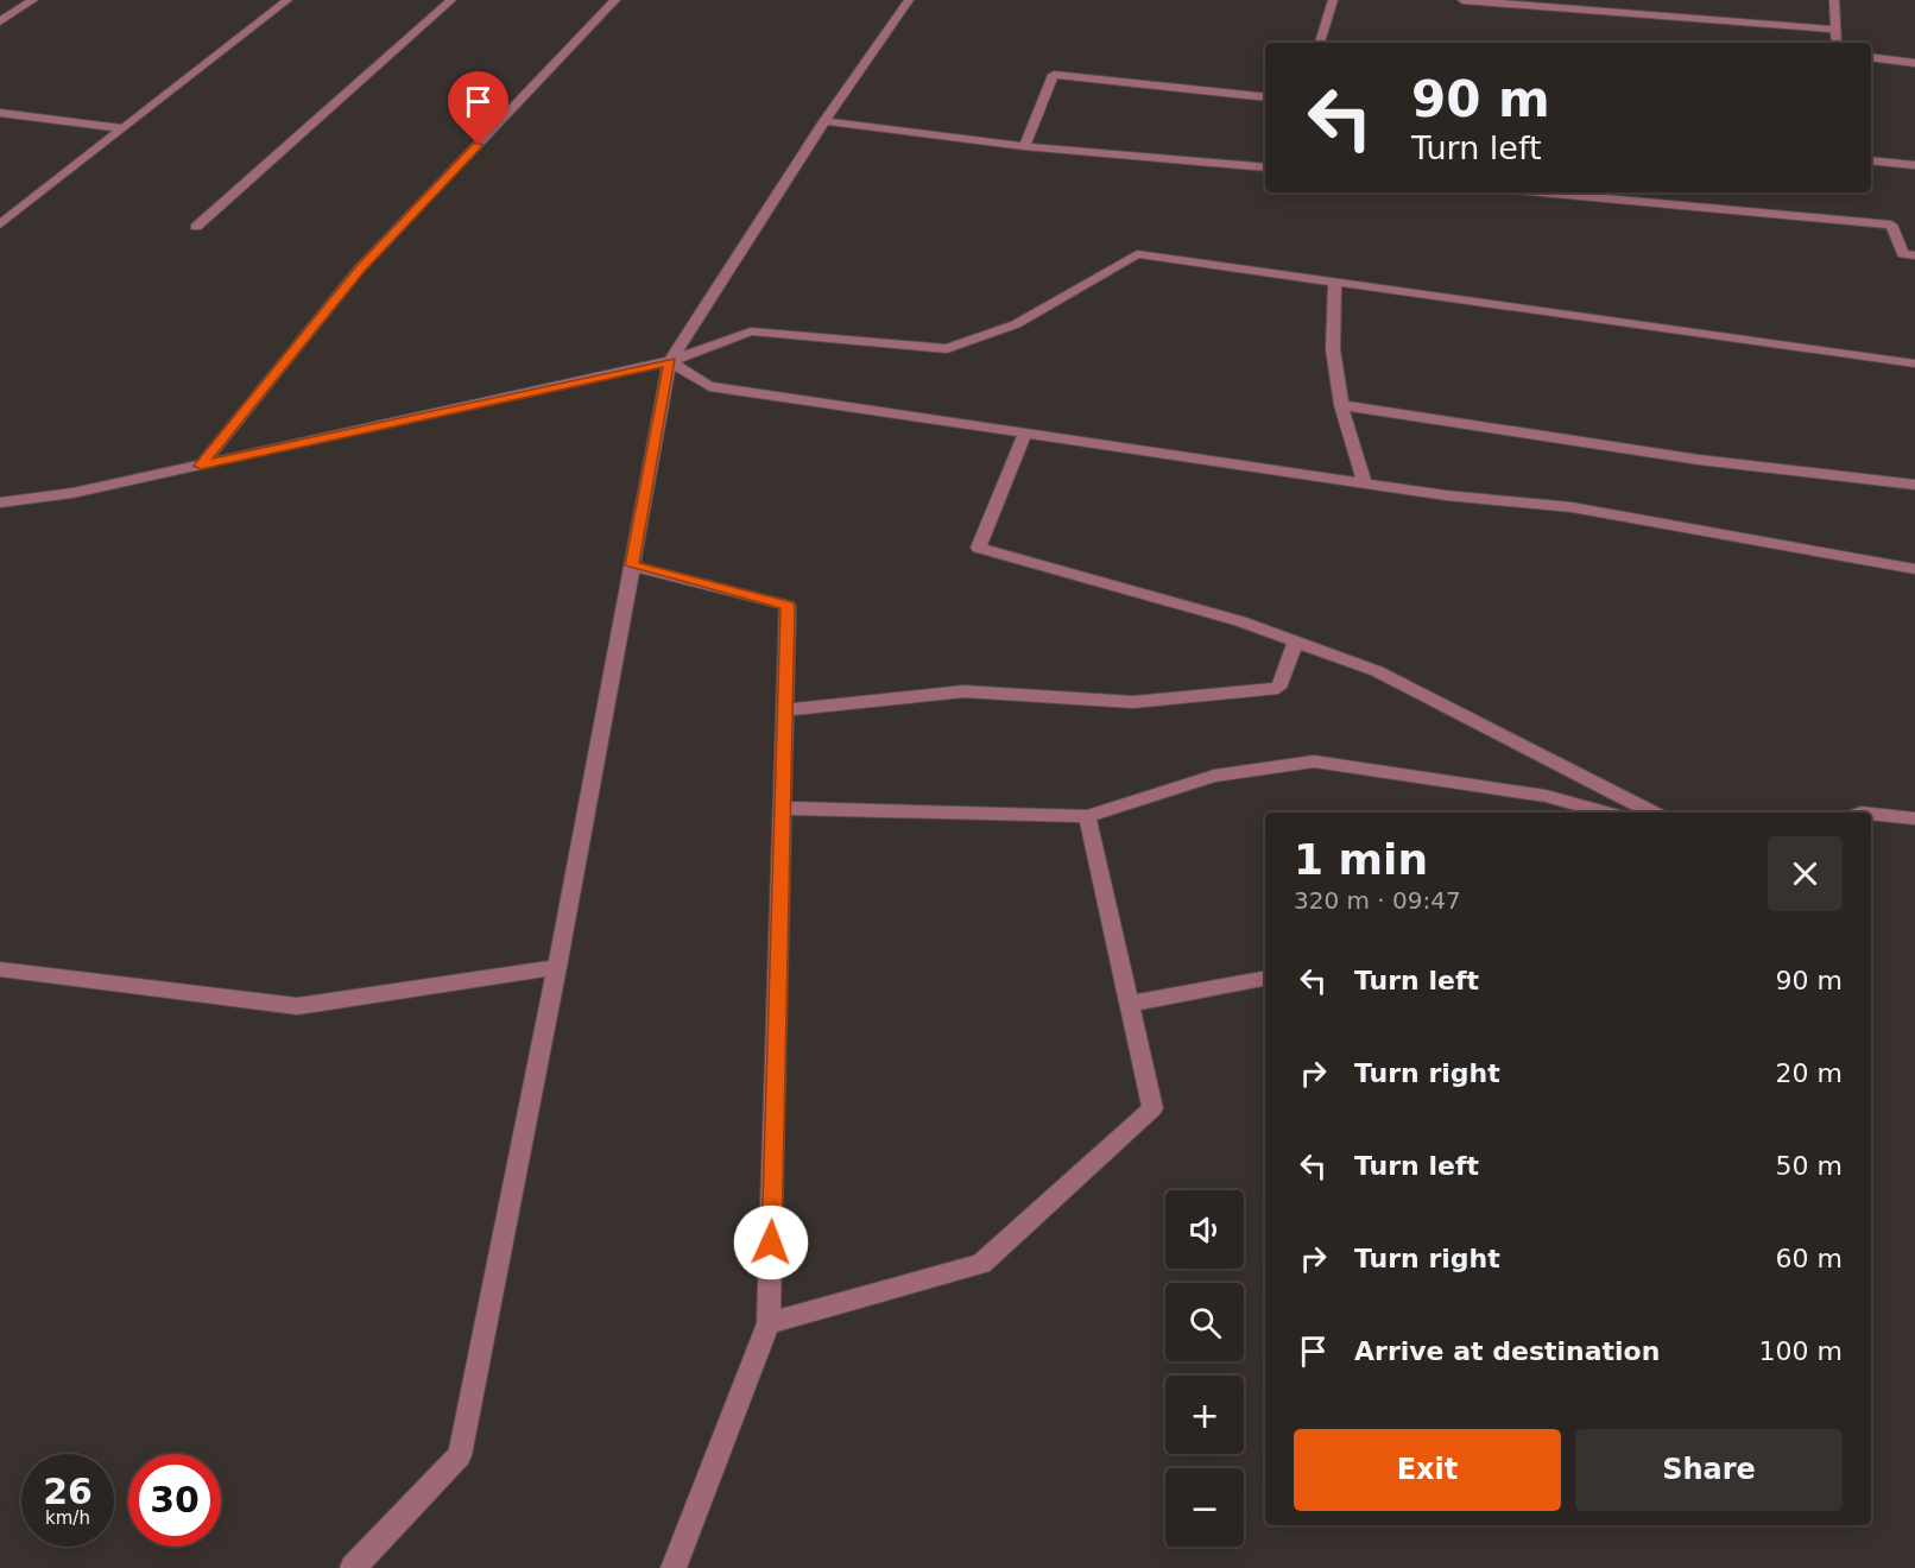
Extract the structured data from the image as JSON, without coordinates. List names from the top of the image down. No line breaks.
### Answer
{"page":{"turn":["90 m","Turn left"],"heading":["1 min","320 m · 09:47"],"list":[{"name":"Turn left","value":"90 m"},{"name":"Turn right","value":"20 m"},{"name":"Turn left","value":"50 m"},{"name":"Turn right","value":"60 m"},{"name":"Arrive at destination","value":"100 m"}],"map_buttons":["+","−"],"buttons":["Exit","Share"],"speed":"26 km/h","limit":"30"}}
